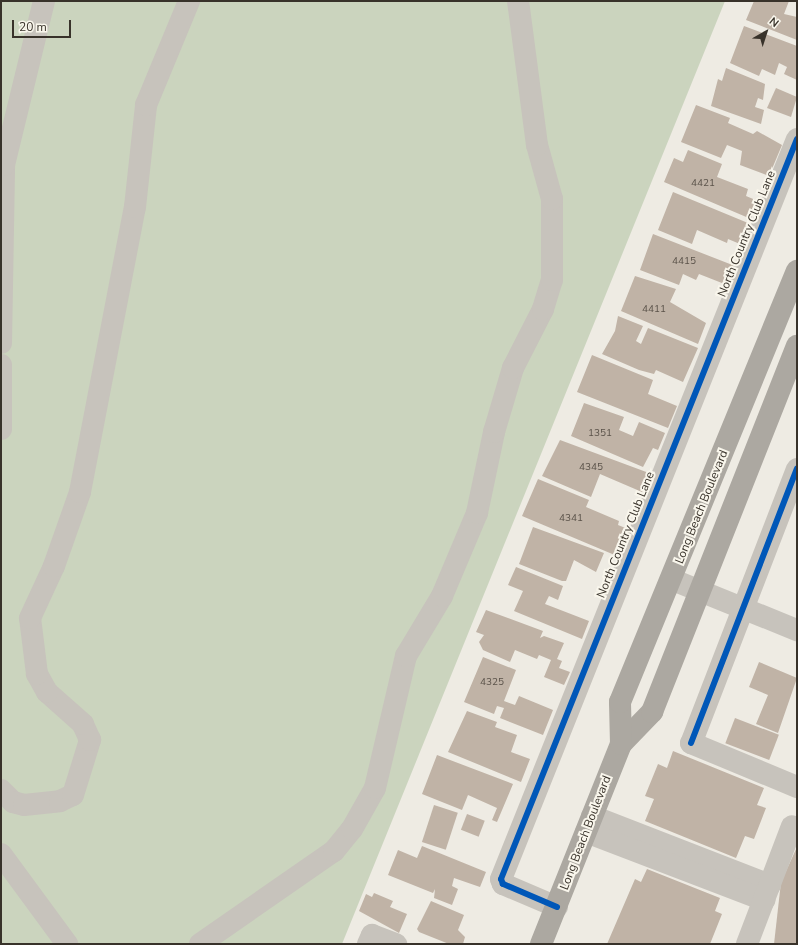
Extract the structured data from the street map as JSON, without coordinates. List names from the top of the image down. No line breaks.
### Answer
{"streets":{"main road":["Long Beach Boulevard"],"street":["North Country Club Lane"]},"crossings":[["North Country Club Lane","Long Beach Boulevard"]],"house_numbers":["4421","4415","4411","1351","4345","4341","4325"],"scale_bar":"20 m","north":"top right"}
